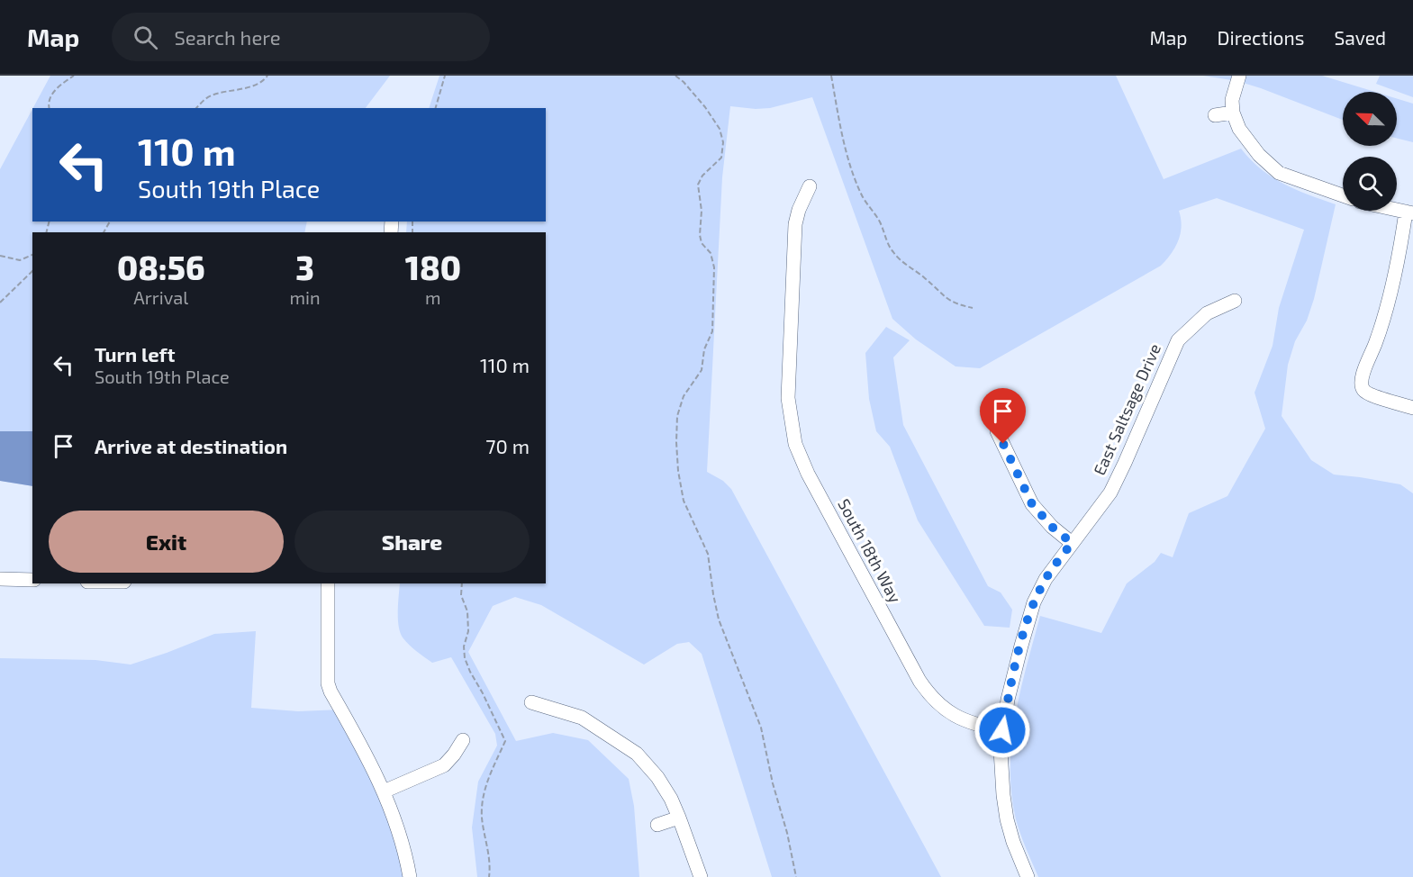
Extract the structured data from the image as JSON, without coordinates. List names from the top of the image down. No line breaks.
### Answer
{"streets":{"street":["East Saltsage Drive","South 18th Way"]},"crossings":[["East Saltsage Drive","South 18th Way"]],"north":"top left","page":{"header":"Map","search":"Search here","nav":["Map","Directions","Saved"],"turn":["110 m","South 19th Place"],"eta":["08:56","Arrival","3","min","180","m"],"list":[{"name":"Turn left","note":"South 19th Place","value":"110 m"},{"name":"Arrive at destination","value":"70 m"}],"buttons":["Exit","Share"]}}
